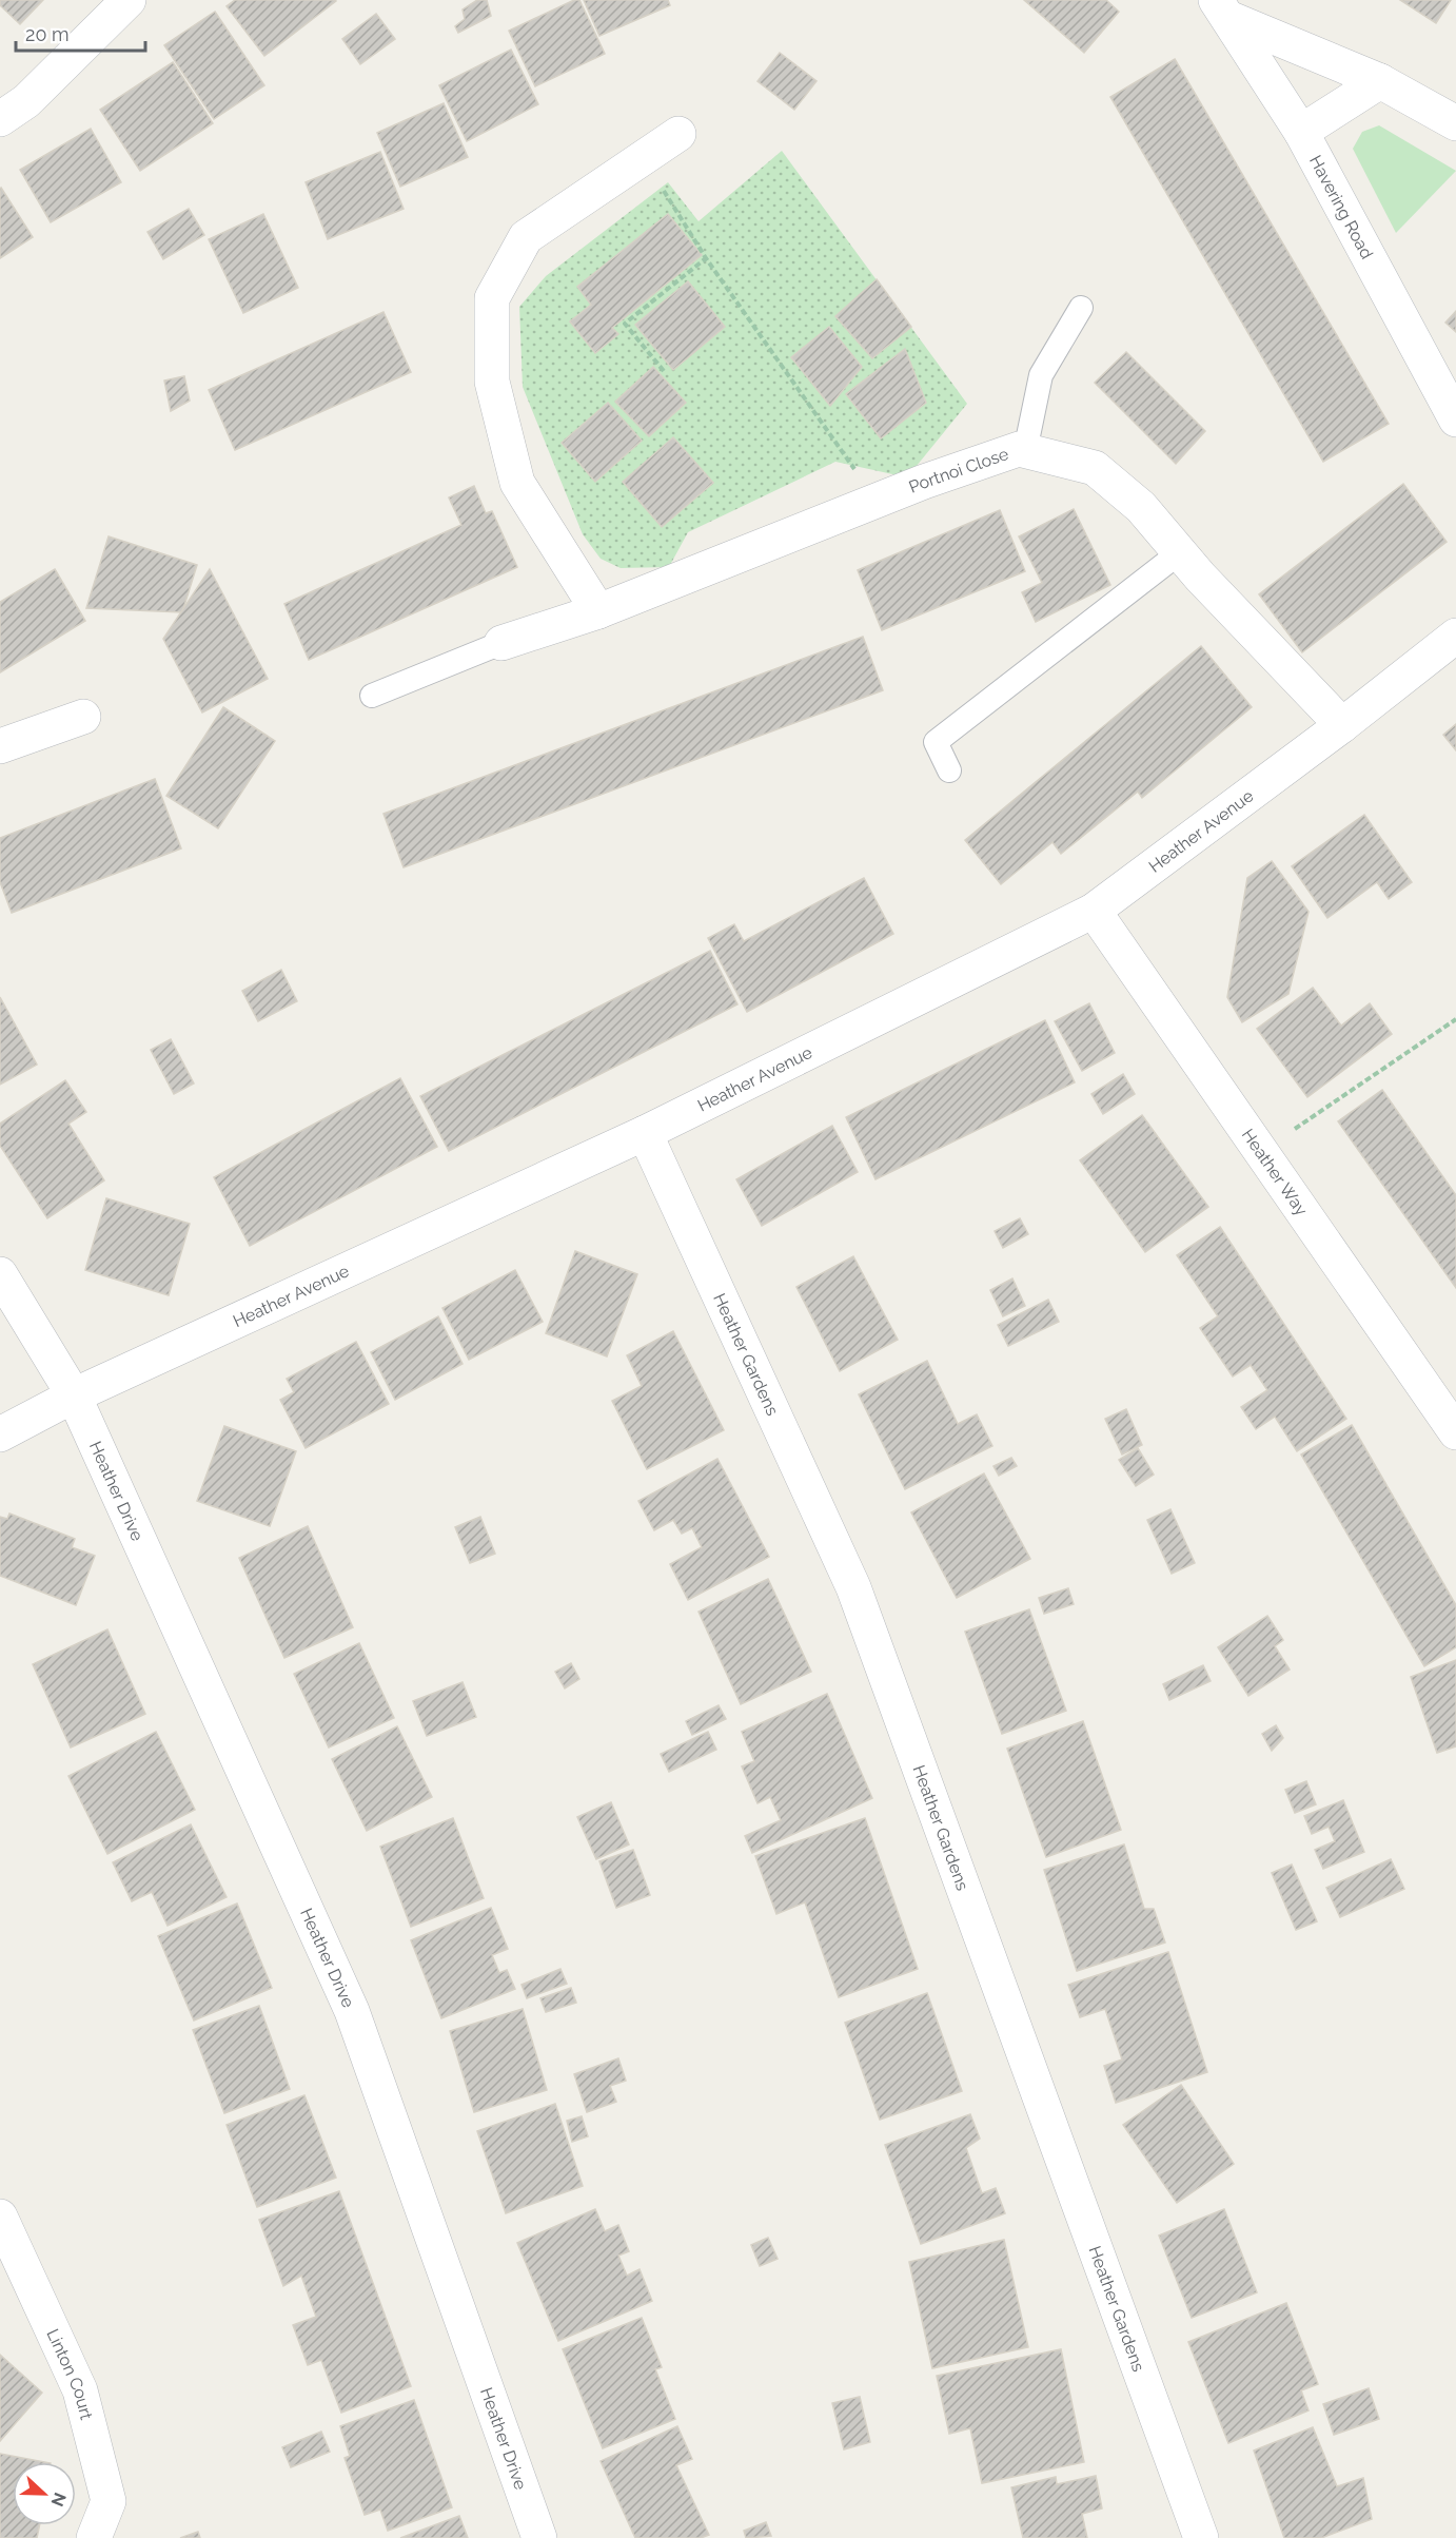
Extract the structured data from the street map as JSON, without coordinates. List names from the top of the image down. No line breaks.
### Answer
{"streets":{"street":["Havering Road","Portnoi Close","Heather Avenue","Heather Way","Heather Gardens","Heather Drive","Linton Court"]},"crossings":[["Portnoi Close","Heather Avenue"],["Heather Avenue","Heather Way"],["Heather Avenue","Heather Gardens"],["Heather Avenue","Heather Drive"]],"scale_bar":"20 m","north":"right"}
